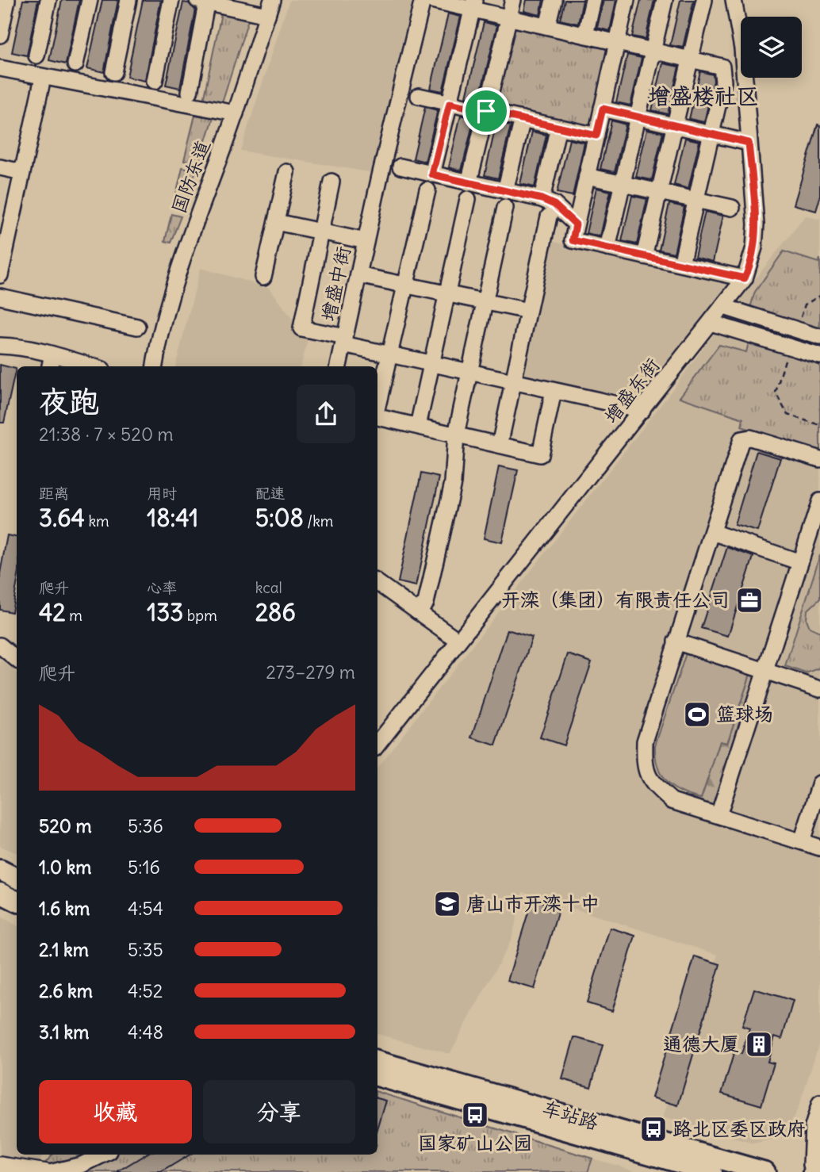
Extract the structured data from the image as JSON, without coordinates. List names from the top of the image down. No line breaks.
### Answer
{"streets":{"main road":["车站路"],"street":["国防东道","增盛中街","增盛东街"]},"crossings":[["增盛中街","增盛东街"]],"districts":["增盛楼社区"],"places":{"office":["开滦（集团）有限责任公司"],"sports":["篮球场"],"school or university":["唐山市开滦十中"],"building":["通德大厦"],"bus stop":["国家矿山公园","路北区委区政府"]},"page":{"heading":["夜跑","21:38 · 7 × 520 m"],"stats":[["距离","3.64 km"],["用时","18:41"],["配速","5:08 /km"],["爬升","42 m"],["心率","133 bpm"],["kcal","286"]],"chart":["爬升","273–279 m"],"list":[{"name":"520 m","note":"5:36"},{"name":"1.0 km","note":"5:16"},{"name":"1.6 km","note":"4:54"},{"name":"2.1 km","note":"5:35"},{"name":"2.6 km","note":"4:52"},{"name":"3.1 km","note":"4:48"}],"buttons":["收藏","分享"]}}
